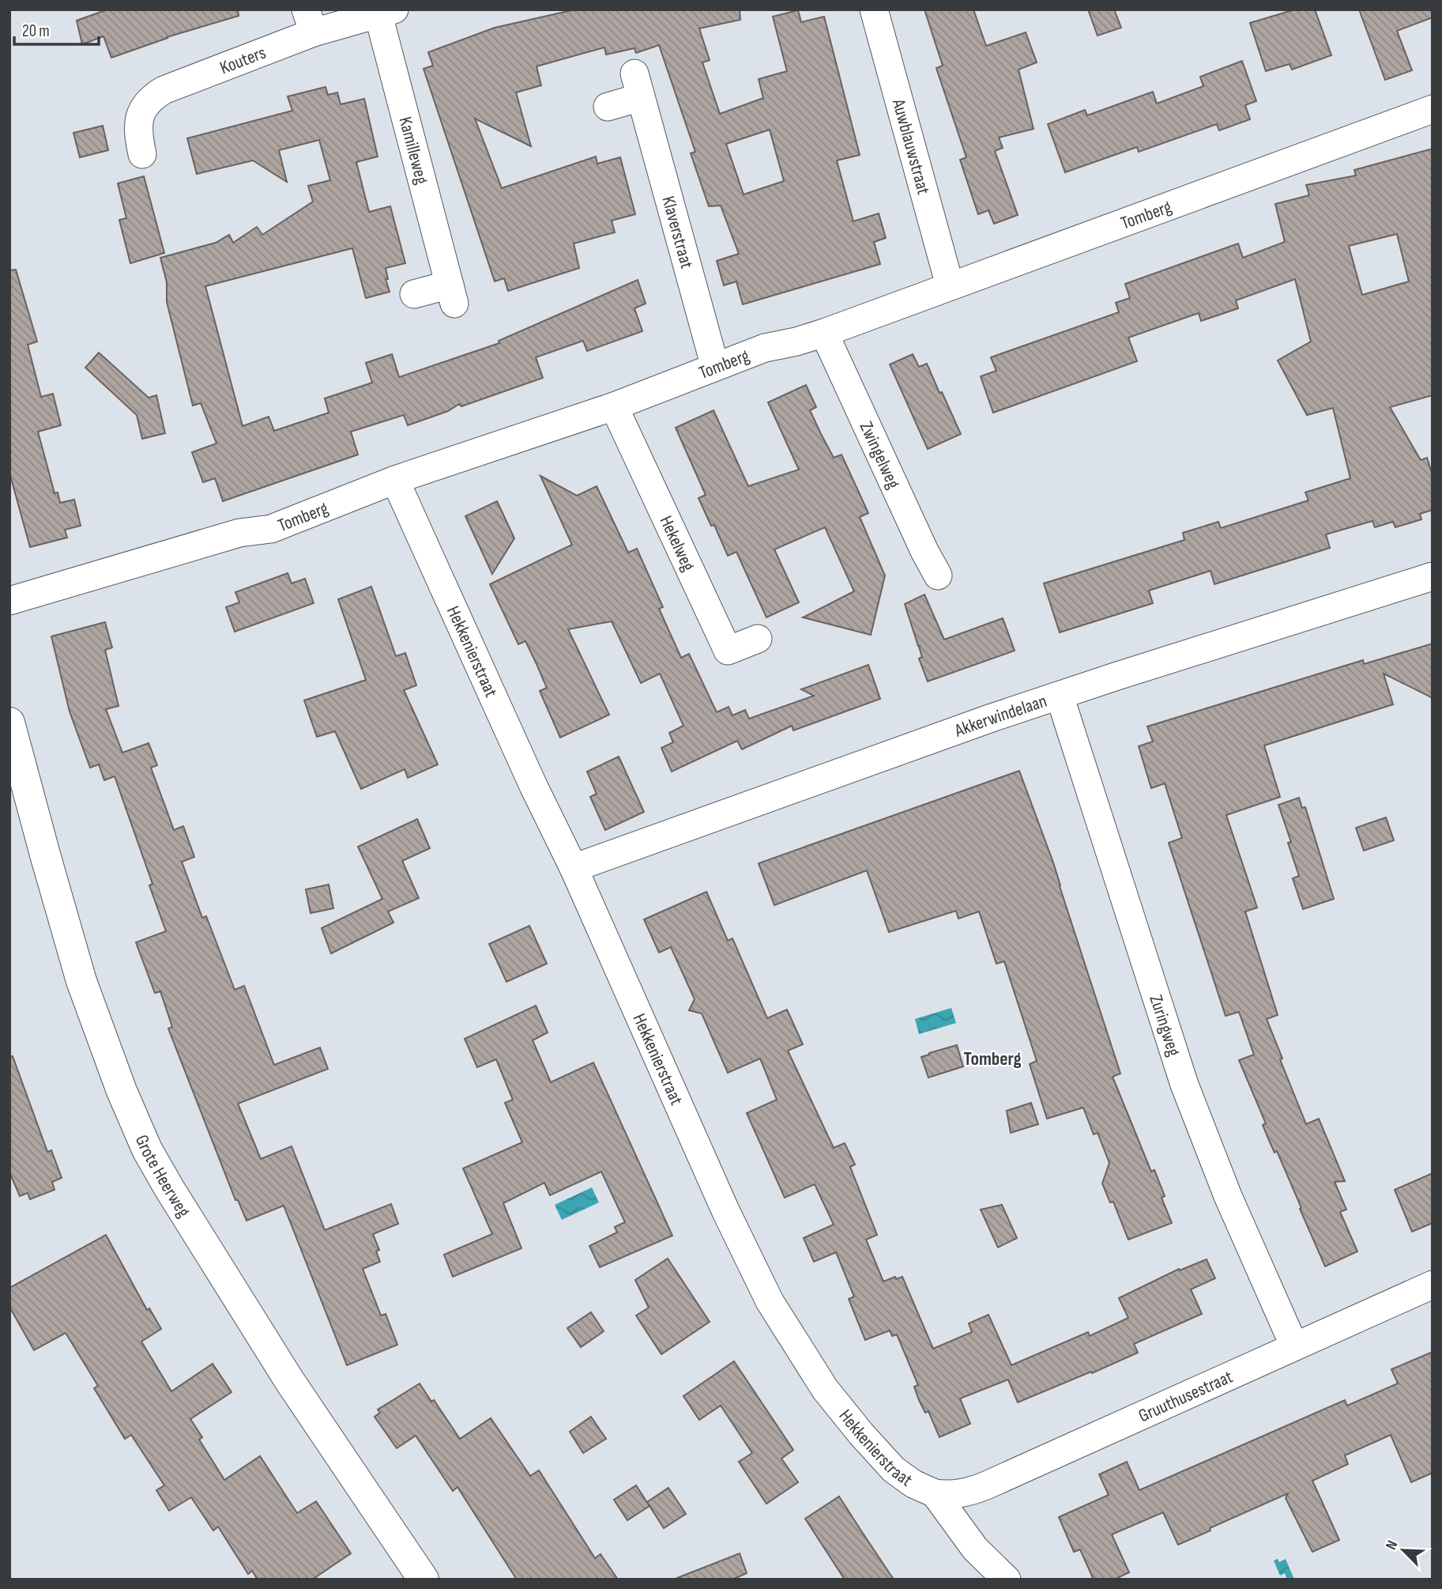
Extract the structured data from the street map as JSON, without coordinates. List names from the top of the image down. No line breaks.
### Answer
{"streets":{"street":["Kouters","Auwblauwstraat","Kamilleweg","Tomberg","Klaverstraat","Zwingelweg","Hekelweg","Hekkenierstraat","Akkerwindelaan","Zuringweg","Grote Heerweg","Gruuthusestraat"]},"crossings":[["Kouters","Kamilleweg"],["Auwblauwstraat","Tomberg"],["Tomberg","Klaverstraat"],["Tomberg","Zwingelweg"],["Tomberg","Hekelweg"],["Tomberg","Hekkenierstraat"],["Hekkenierstraat","Akkerwindelaan"],["Hekkenierstraat","Gruuthusestraat"],["Akkerwindelaan","Zuringweg"],["Zuringweg","Gruuthusestraat"]],"districts":["Tomberg"],"scale_bar":"20 m","north":"top left"}
